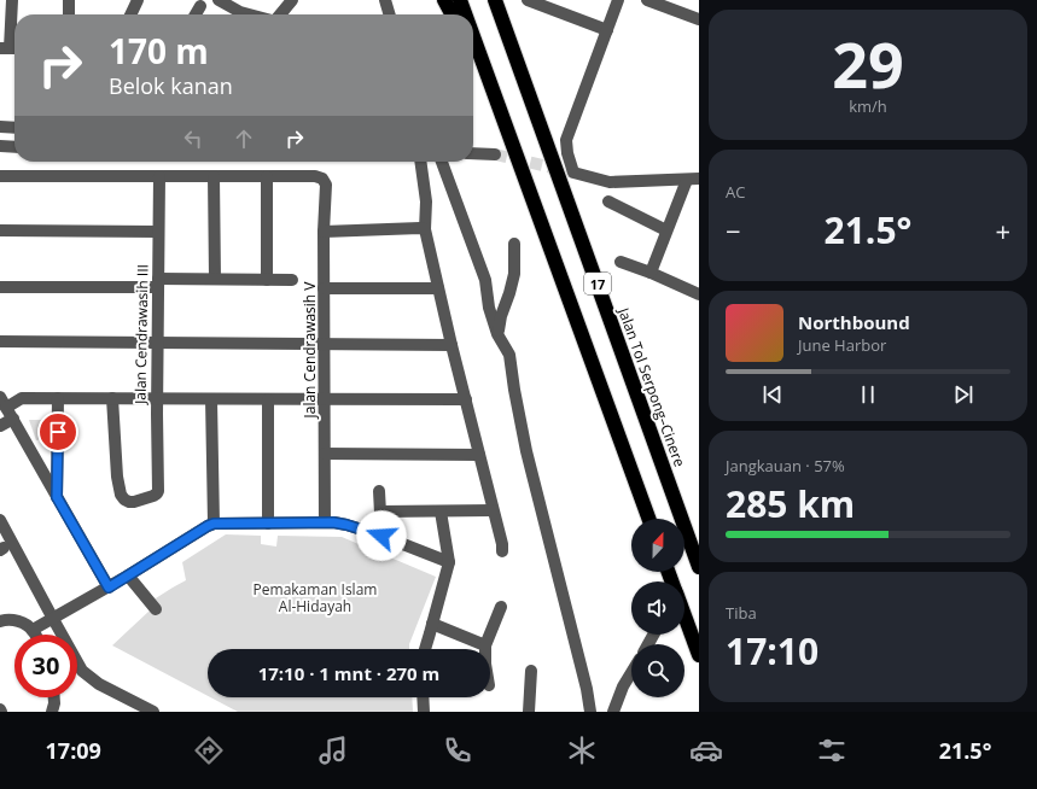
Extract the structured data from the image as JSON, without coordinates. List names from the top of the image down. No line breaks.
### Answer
{"streets":{"highway":["17","Jalan Tol Serpong–Cinere"],"street":["Jalan Cendrawasih III","Jalan Cendrawasih V"]},"parks":["Pemakaman Islam Al-Hidayah"],"north":"top","page":{"tile":[["29","km/h"],"AC",["Jangkauan · 57%","285 km"],["Tiba","17:10"]],"turn":["170 m","Belok kanan"],"heat":["−","21.5°","+"],"song":["Northbound","June Harbor"],"limit":"30","trip":"17:10 · 1 mnt · 270 m","tabs":["17:09","21.5°"]}}
